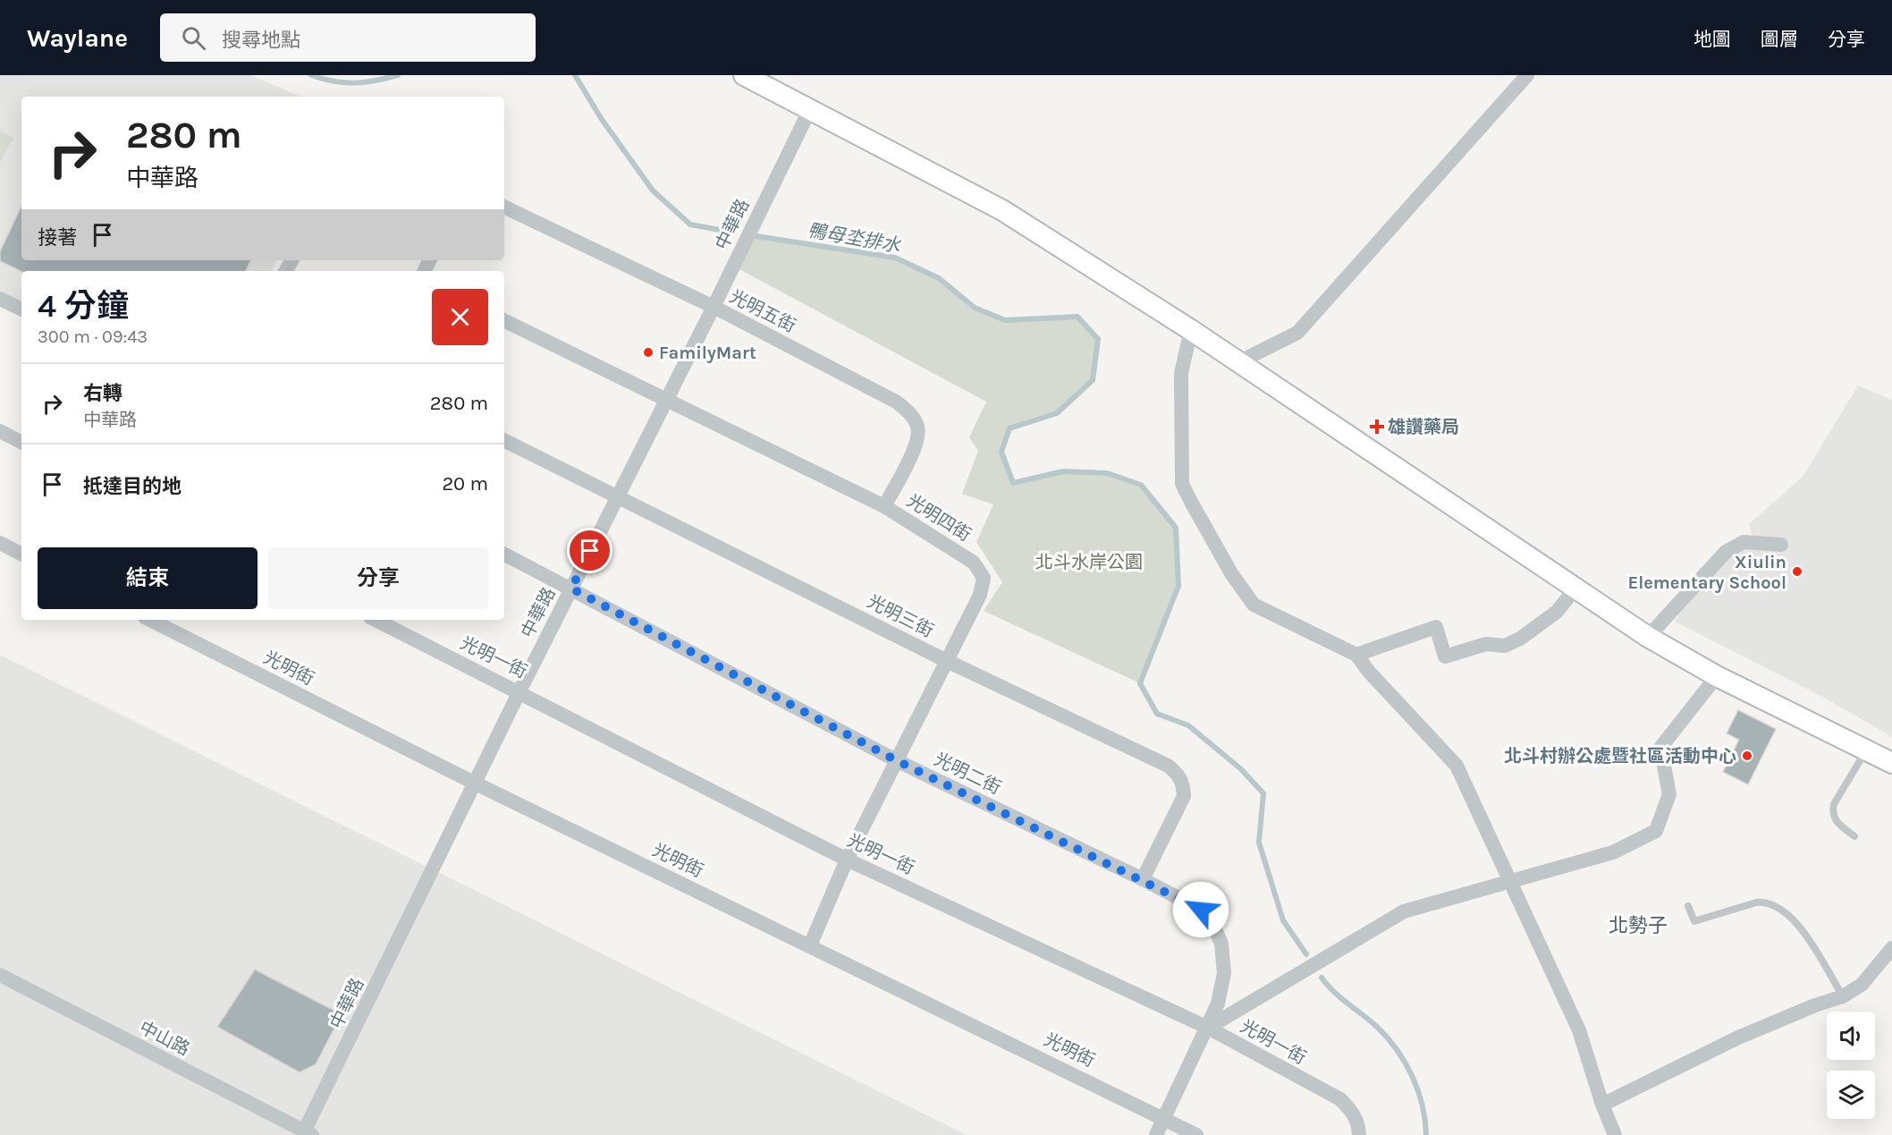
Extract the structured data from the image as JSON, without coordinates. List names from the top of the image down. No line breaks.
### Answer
{"streets":{"street":["中華路","光明五街","光明四街","光明三街","光明一街","光明街","光明二街","中山路"]},"crossings":[["中華路","光明五街"],["中華路","光明四街"],["中華路","光明三街"],["中華路","光明一街"],["中華路","光明街"],["中華路","光明二街"],["中華路","中山路"],["光明五街","光明四街"],["光明四街","光明三街"],["光明四街","光明一街"],["光明四街","光明街"],["光明四街","光明二街"],["光明三街","光明二街"],["光明一街","光明二街"],["光明街","光明二街"]],"districts":["北勢子"],"water":["鴨母坔排水"],"parks":["北斗水岸公園"],"places":{"other":["FamilyMart","Xiulin Elementary School","北斗村辦公處暨社區活動中心"],"health":["雄讚藥局"]},"page":{"header":"Waylane","search":"搜尋地點","nav":["地圖","圖層","分享"],"turn":["280 m","中華路"],"then":"接著","heading":["4 分鐘","300 m · 09:43"],"list":[{"name":"右轉","note":"中華路","value":"280 m"},{"name":"抵達目的地","value":"20 m"}],"buttons":["結束","分享"]}}
